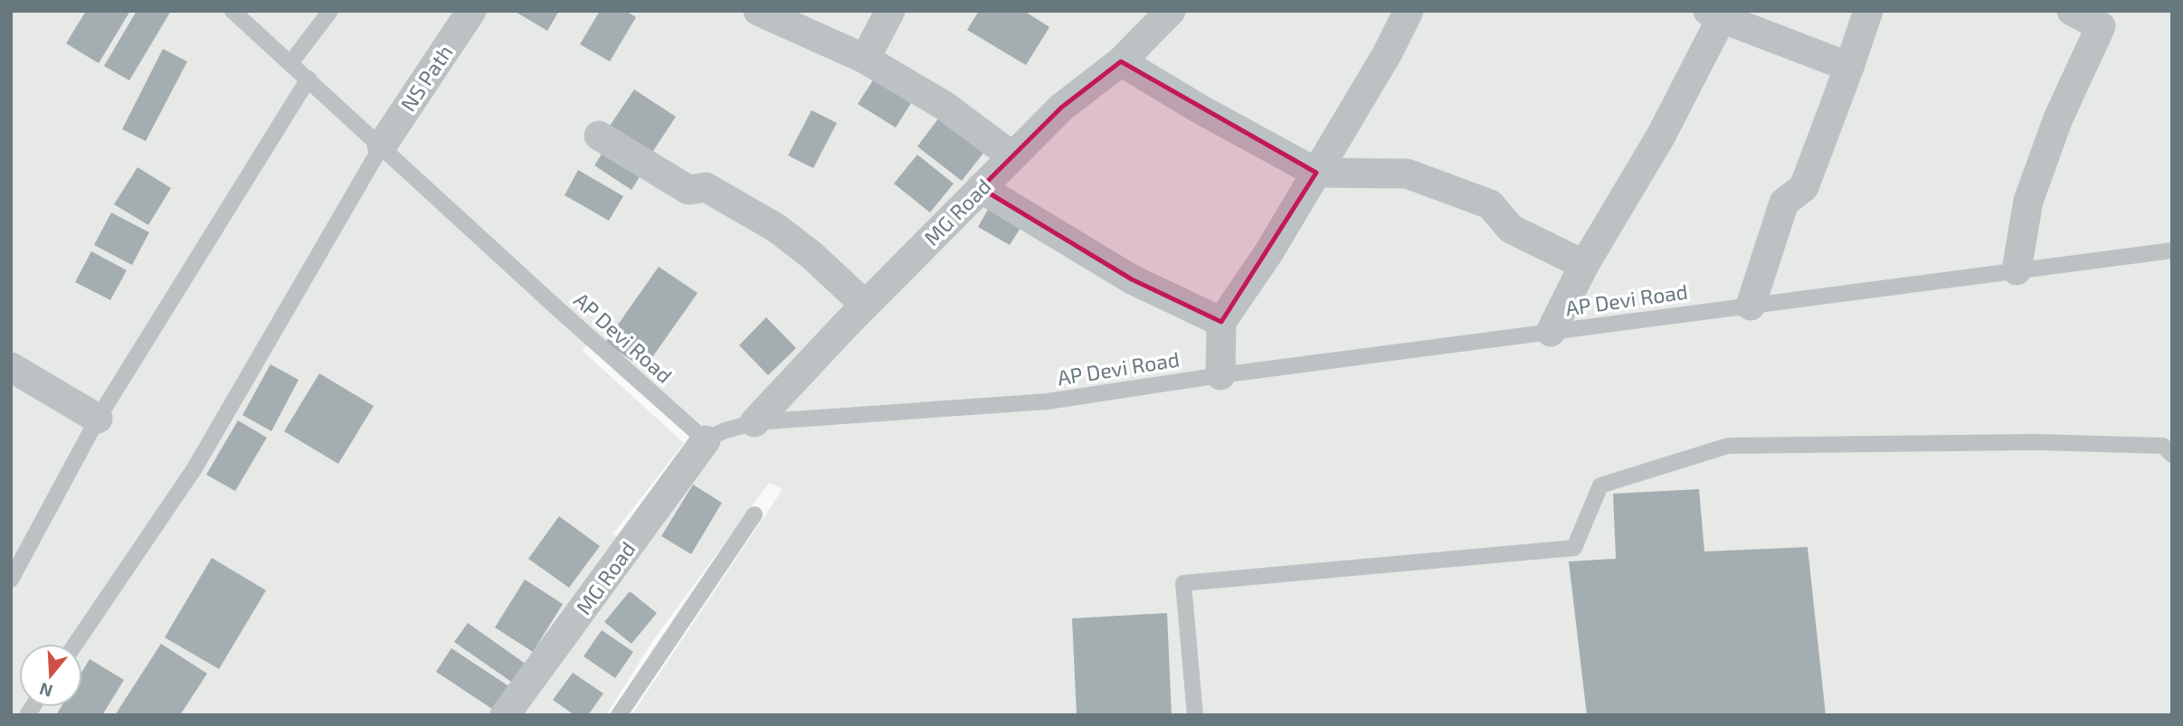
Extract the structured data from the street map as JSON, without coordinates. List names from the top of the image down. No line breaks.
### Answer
{"streets":{"street":["NS Path","MG Road"],"lane":["AP Devi Road"]},"crossings":[["NS Path","AP Devi Road"],["MG Road","AP Devi Road"]],"north":"bottom"}
